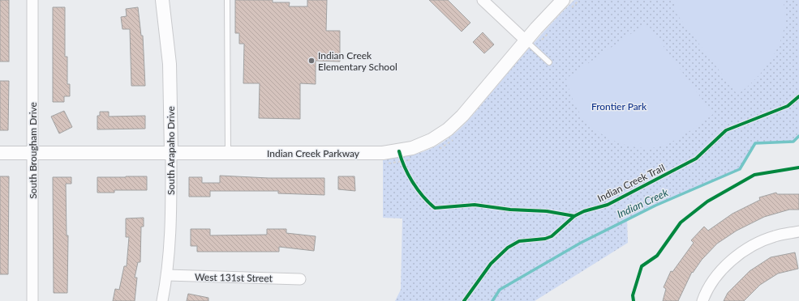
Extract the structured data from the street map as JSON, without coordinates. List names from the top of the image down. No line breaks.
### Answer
{"streets":{"street":["South Brougham Drive","South Arapaho Drive","Indian Creek Parkway","West 131st Street"],"cycle path":["Indian Creek Trail"]},"crossings":[["South Brougham Drive","Indian Creek Parkway"],["South Arapaho Drive","Indian Creek Parkway"],["South Arapaho Drive","West 131st Street"]],"water":["Indian Creek"],"parks":["Frontier Park"],"places":["Indian Creek Elementary School"]}
